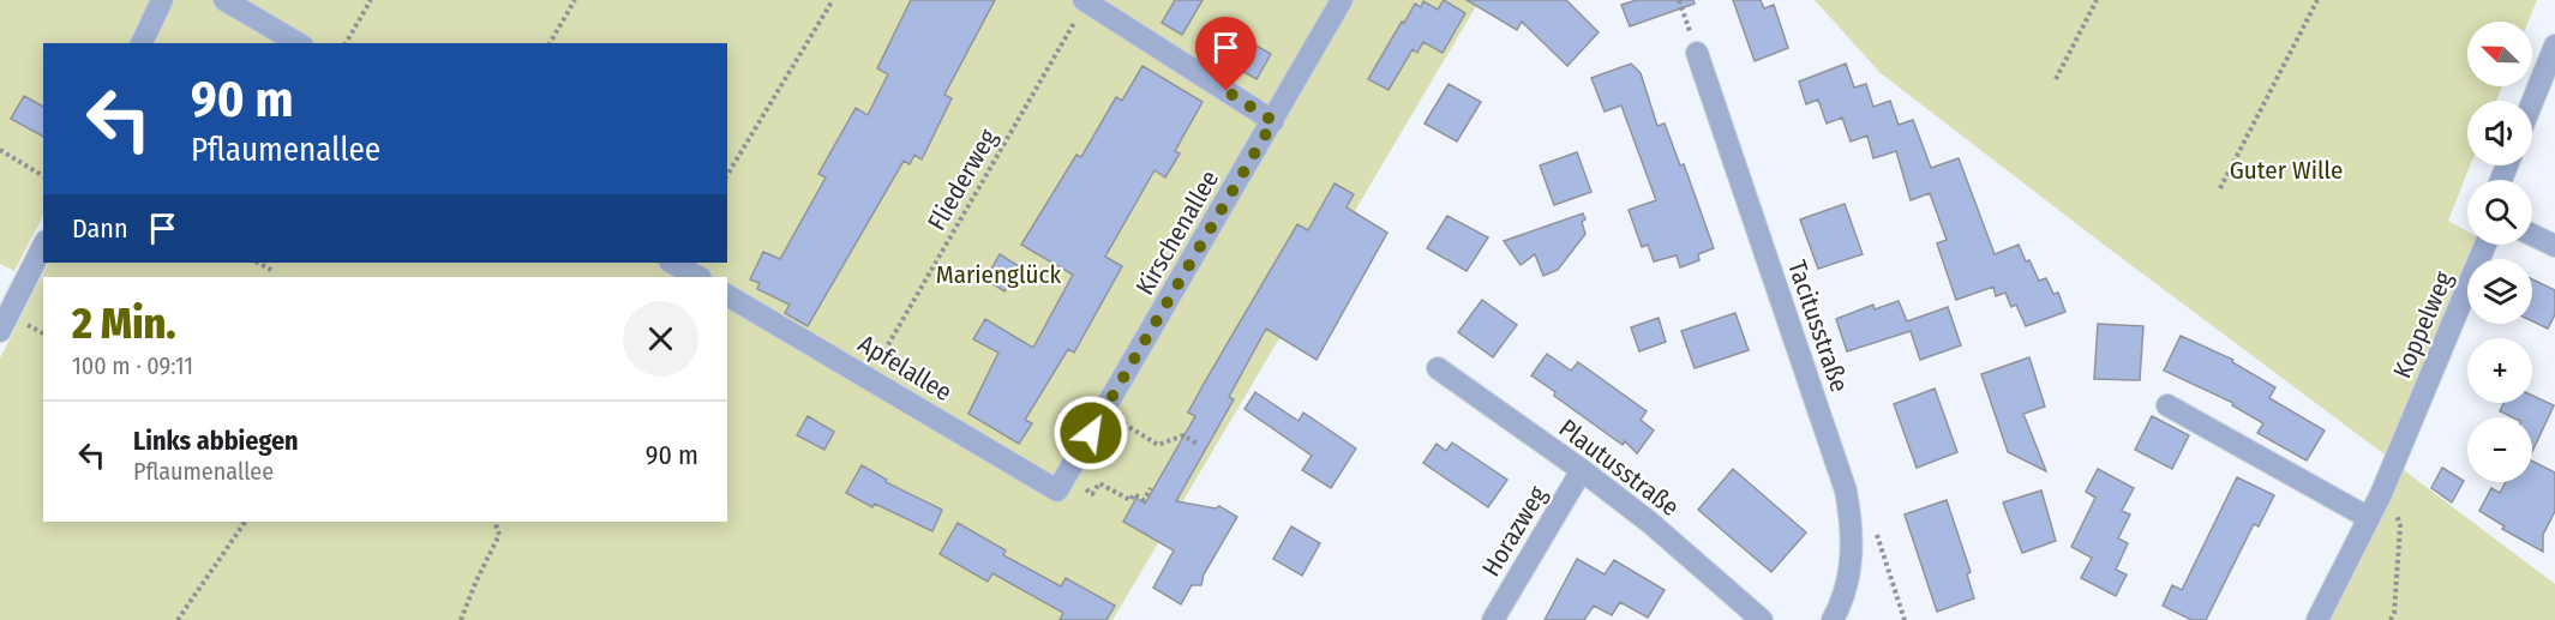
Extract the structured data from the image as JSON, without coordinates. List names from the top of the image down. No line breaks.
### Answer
{"streets":{"street":["Kirschenallee","Koppelweg","Tacitusstraße","Apfelallee","Plautusstraße","Horazweg"],"path":["Fliederweg"]},"crossings":[["Fliederweg","Apfelallee"],["Kirschenallee","Apfelallee"],["Plautusstraße","Horazweg"]],"parks":["Guter Wille","Marienglück"],"north":"top left","page":{"map_buttons":["+","−"],"turn":["90 m","Pflaumenallee"],"then":"Dann","heading":["2 Min.","100 m · 09:11"],"list":[{"name":"Links abbiegen","note":"Pflaumenallee","value":"90 m"}]}}
